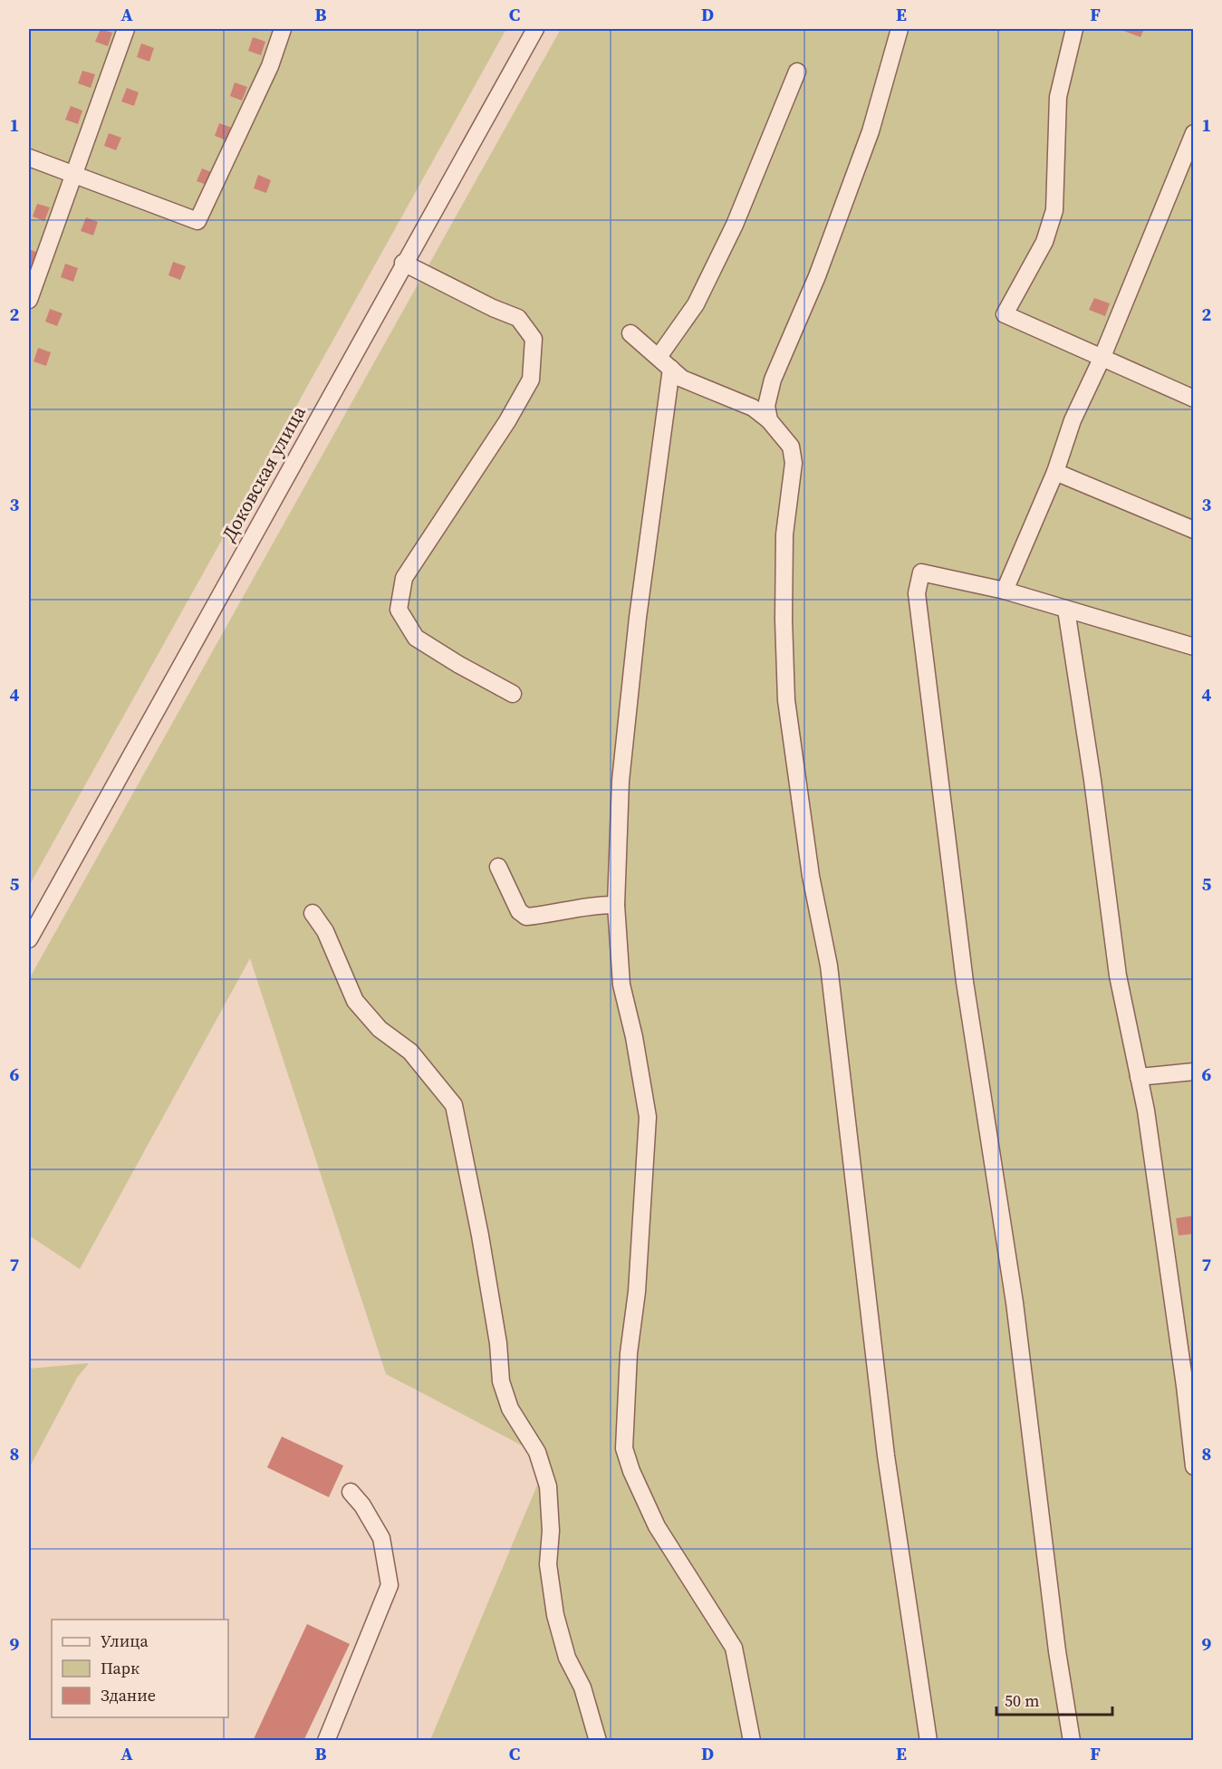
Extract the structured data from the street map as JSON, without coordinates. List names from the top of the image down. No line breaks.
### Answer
{"streets":{"street":["Доковская улица"]},"legend":["Улица","Парк","Здание"],"scale_bar":"50 m","grid":{"columns":["A","B","C","D","E","F"],"rows":["1","2","3","4","5","6","7","8","9"]}}
